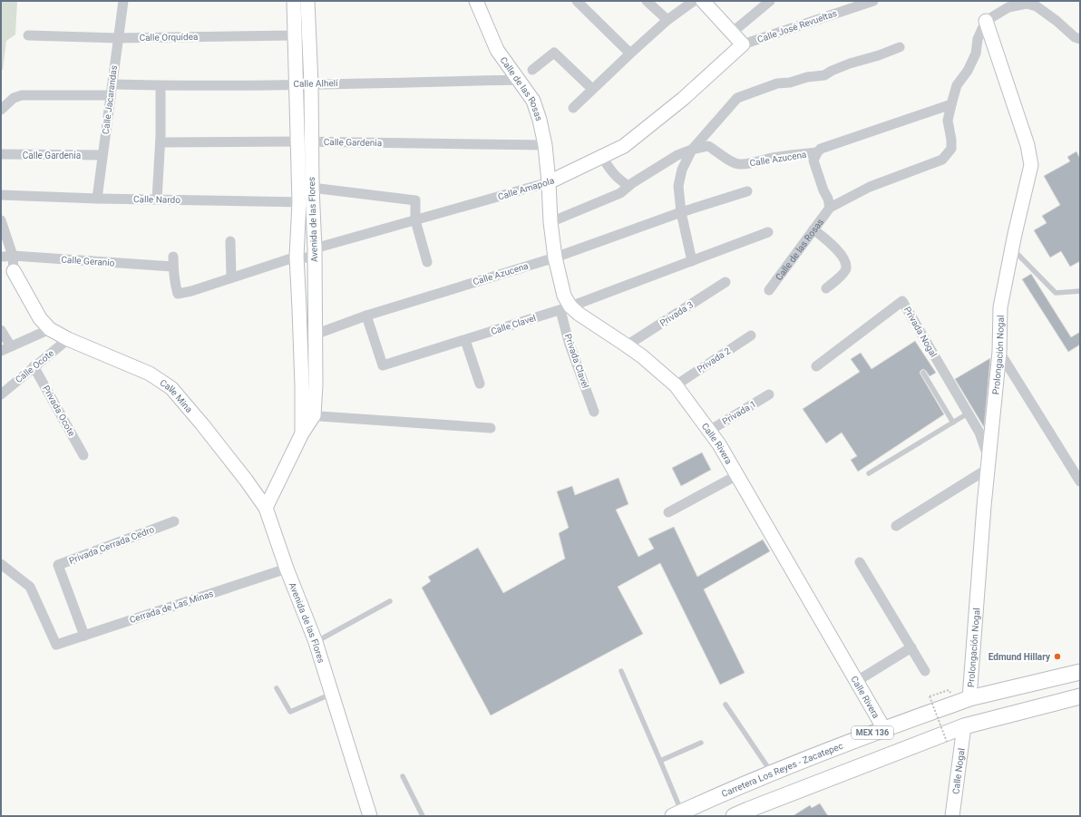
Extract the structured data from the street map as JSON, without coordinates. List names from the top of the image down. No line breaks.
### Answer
{"streets":{"main road":["Calle de las Rosas","Calle Amapola","Avenida de las Flores","Prolongación Nogal","Calle Mina","Calle Rivera","MEX 136","Carretera Los Reyes - Zacatepec","Calle Nogal"],"street":["Calle José Revueltas","Calle Orquídea","Calle Alhelí","Calle Jacarandas","Calle Gardenia","Calle Azucena","Calle Nardo","Calle Geranio","Privada 3","Calle Clavel","Privada Nogal","Privada 2","Privada Clavel","Calle Ocote","Privada Ocote","Privada 1","Privada Cerrada Cedro","Cerrada de Las Minas"]},"crossings":[["Calle José Revueltas","Calle Amapola"],["Calle Orquídea","Calle Jacarandas"],["Calle Orquídea","Avenida de las Flores"],["Calle Alhelí","Calle de las Rosas"],["Calle Alhelí","Calle Jacarandas"],["Calle Alhelí","Avenida de las Flores"],["Calle de las Rosas","Calle Gardenia"],["Calle de las Rosas","Calle Amapola"],["Calle de las Rosas","Calle Rivera"],["Calle Jacarandas","Calle Gardenia"],["Calle Jacarandas","Calle Nardo"],["Calle Gardenia","Avenida de las Flores"],["Calle Azucena","Avenida de las Flores"],["Calle Azucena","Calle Clavel"],["Calle Azucena","Calle Rivera"],["Calle Amapola","Avenida de las Flores"],["Calle Amapola","Calle Rivera"],["Calle Nardo","Avenida de las Flores"],["Avenida de las Flores","Calle Mina"],["Avenida de las Flores","Cerrada de Las Minas"],["Privada 3","Calle Rivera"],["Calle Clavel","Privada Clavel"],["Calle Clavel","Calle Rivera"],["Privada Nogal","Prolongación Nogal"],["Prolongación Nogal","Carretera Los Reyes - Zacatepec"],["Privada 2","Calle Rivera"],["Privada Clavel","Calle Rivera"],["Calle Ocote","Calle Mina"],["Calle Ocote","Privada Ocote"],["Privada 1","Calle Rivera"],["Calle Rivera","Carretera Los Reyes - Zacatepec"],["Privada Cerrada Cedro","Cerrada de Las Minas"]],"places":["Edmund Hillary"]}
